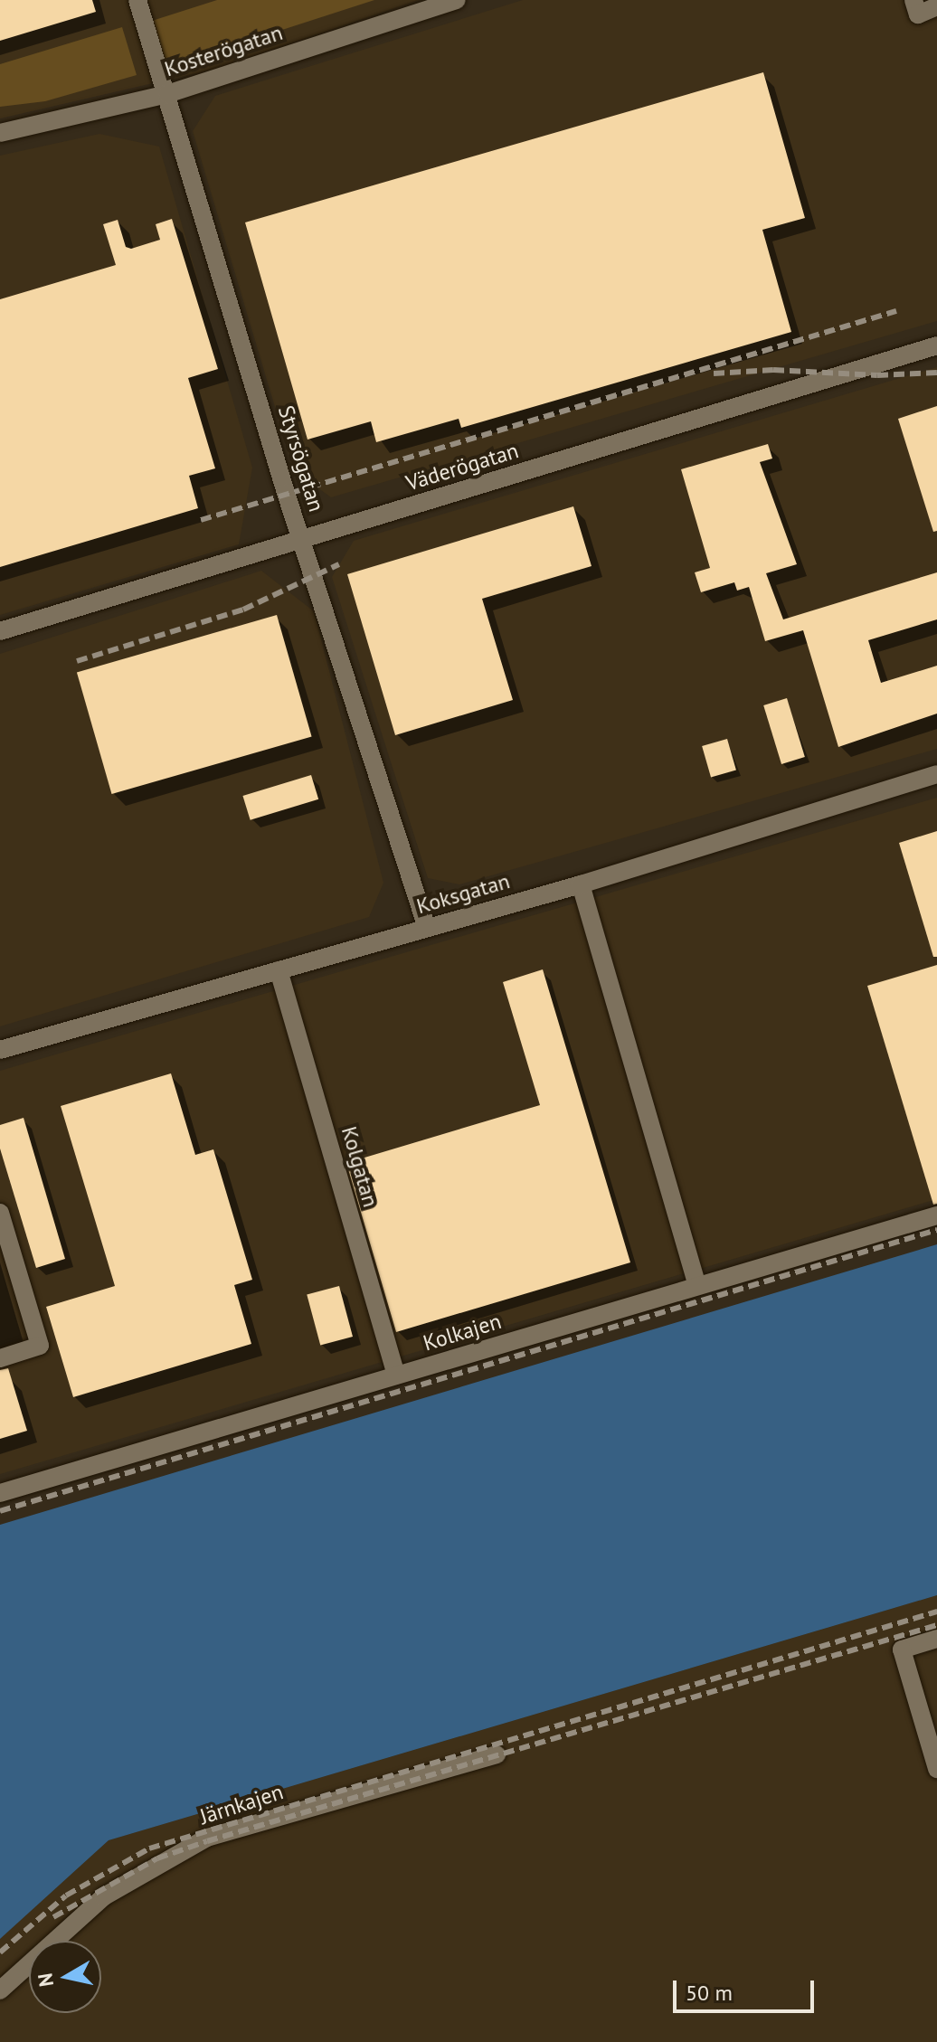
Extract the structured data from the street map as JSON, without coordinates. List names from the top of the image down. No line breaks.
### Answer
{"streets":{"street":["Kosterögatan","Styrsögatan","Väderögatan","Koksgatan","Kolgatan","Kolkajen","Järnkajen"]},"crossings":[["Kosterögatan","Styrsögatan"],["Styrsögatan","Väderögatan"],["Styrsögatan","Koksgatan"],["Koksgatan","Kolgatan"],["Kolgatan","Kolkajen"]],"scale_bar":"50 m","north":"left"}
